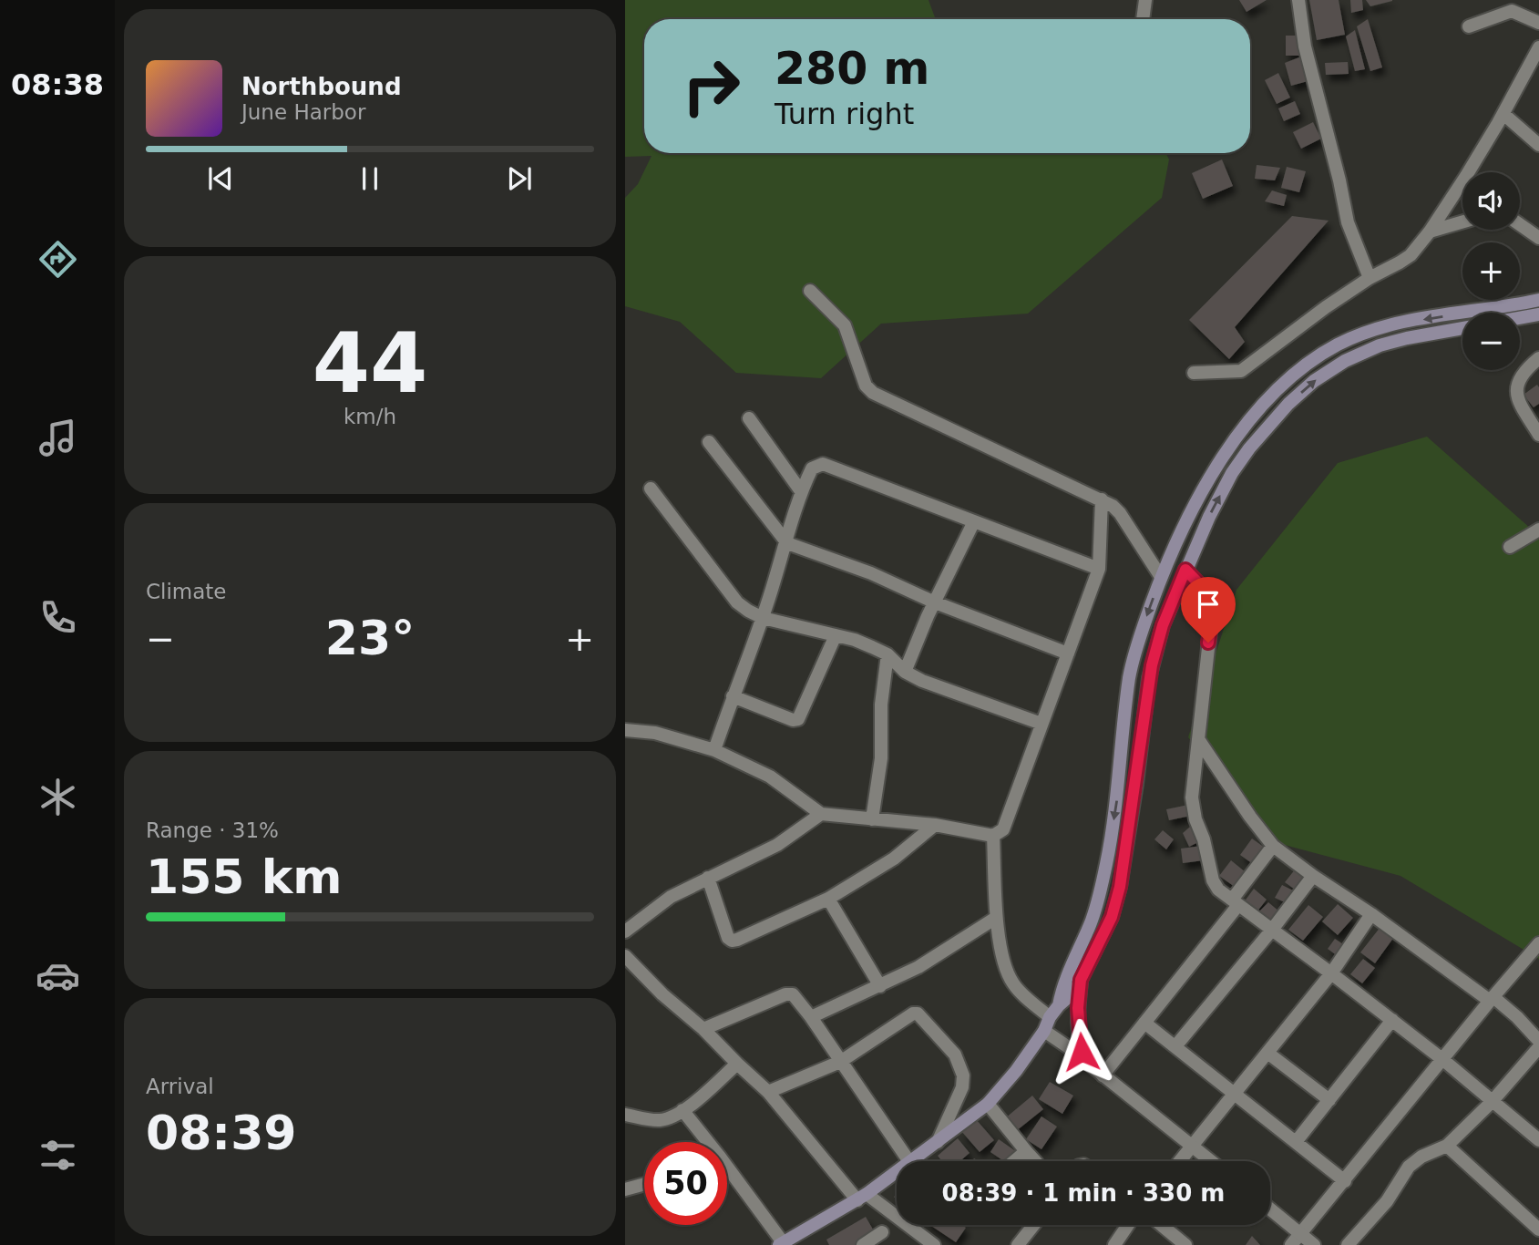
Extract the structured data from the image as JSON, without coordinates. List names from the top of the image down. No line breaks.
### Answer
{"page":{"tabs":"08:38","turn":["280 m","Turn right"],"song":["Northbound","June Harbor"],"map_buttons":["+","−"],"tile":[["44","km/h"],"Climate",["Range · 31%","155 km"],["Arrival","08:39"]],"heat":["−","23°","+"],"limit":"50","trip":"08:39 · 1 min · 330 m"}}
